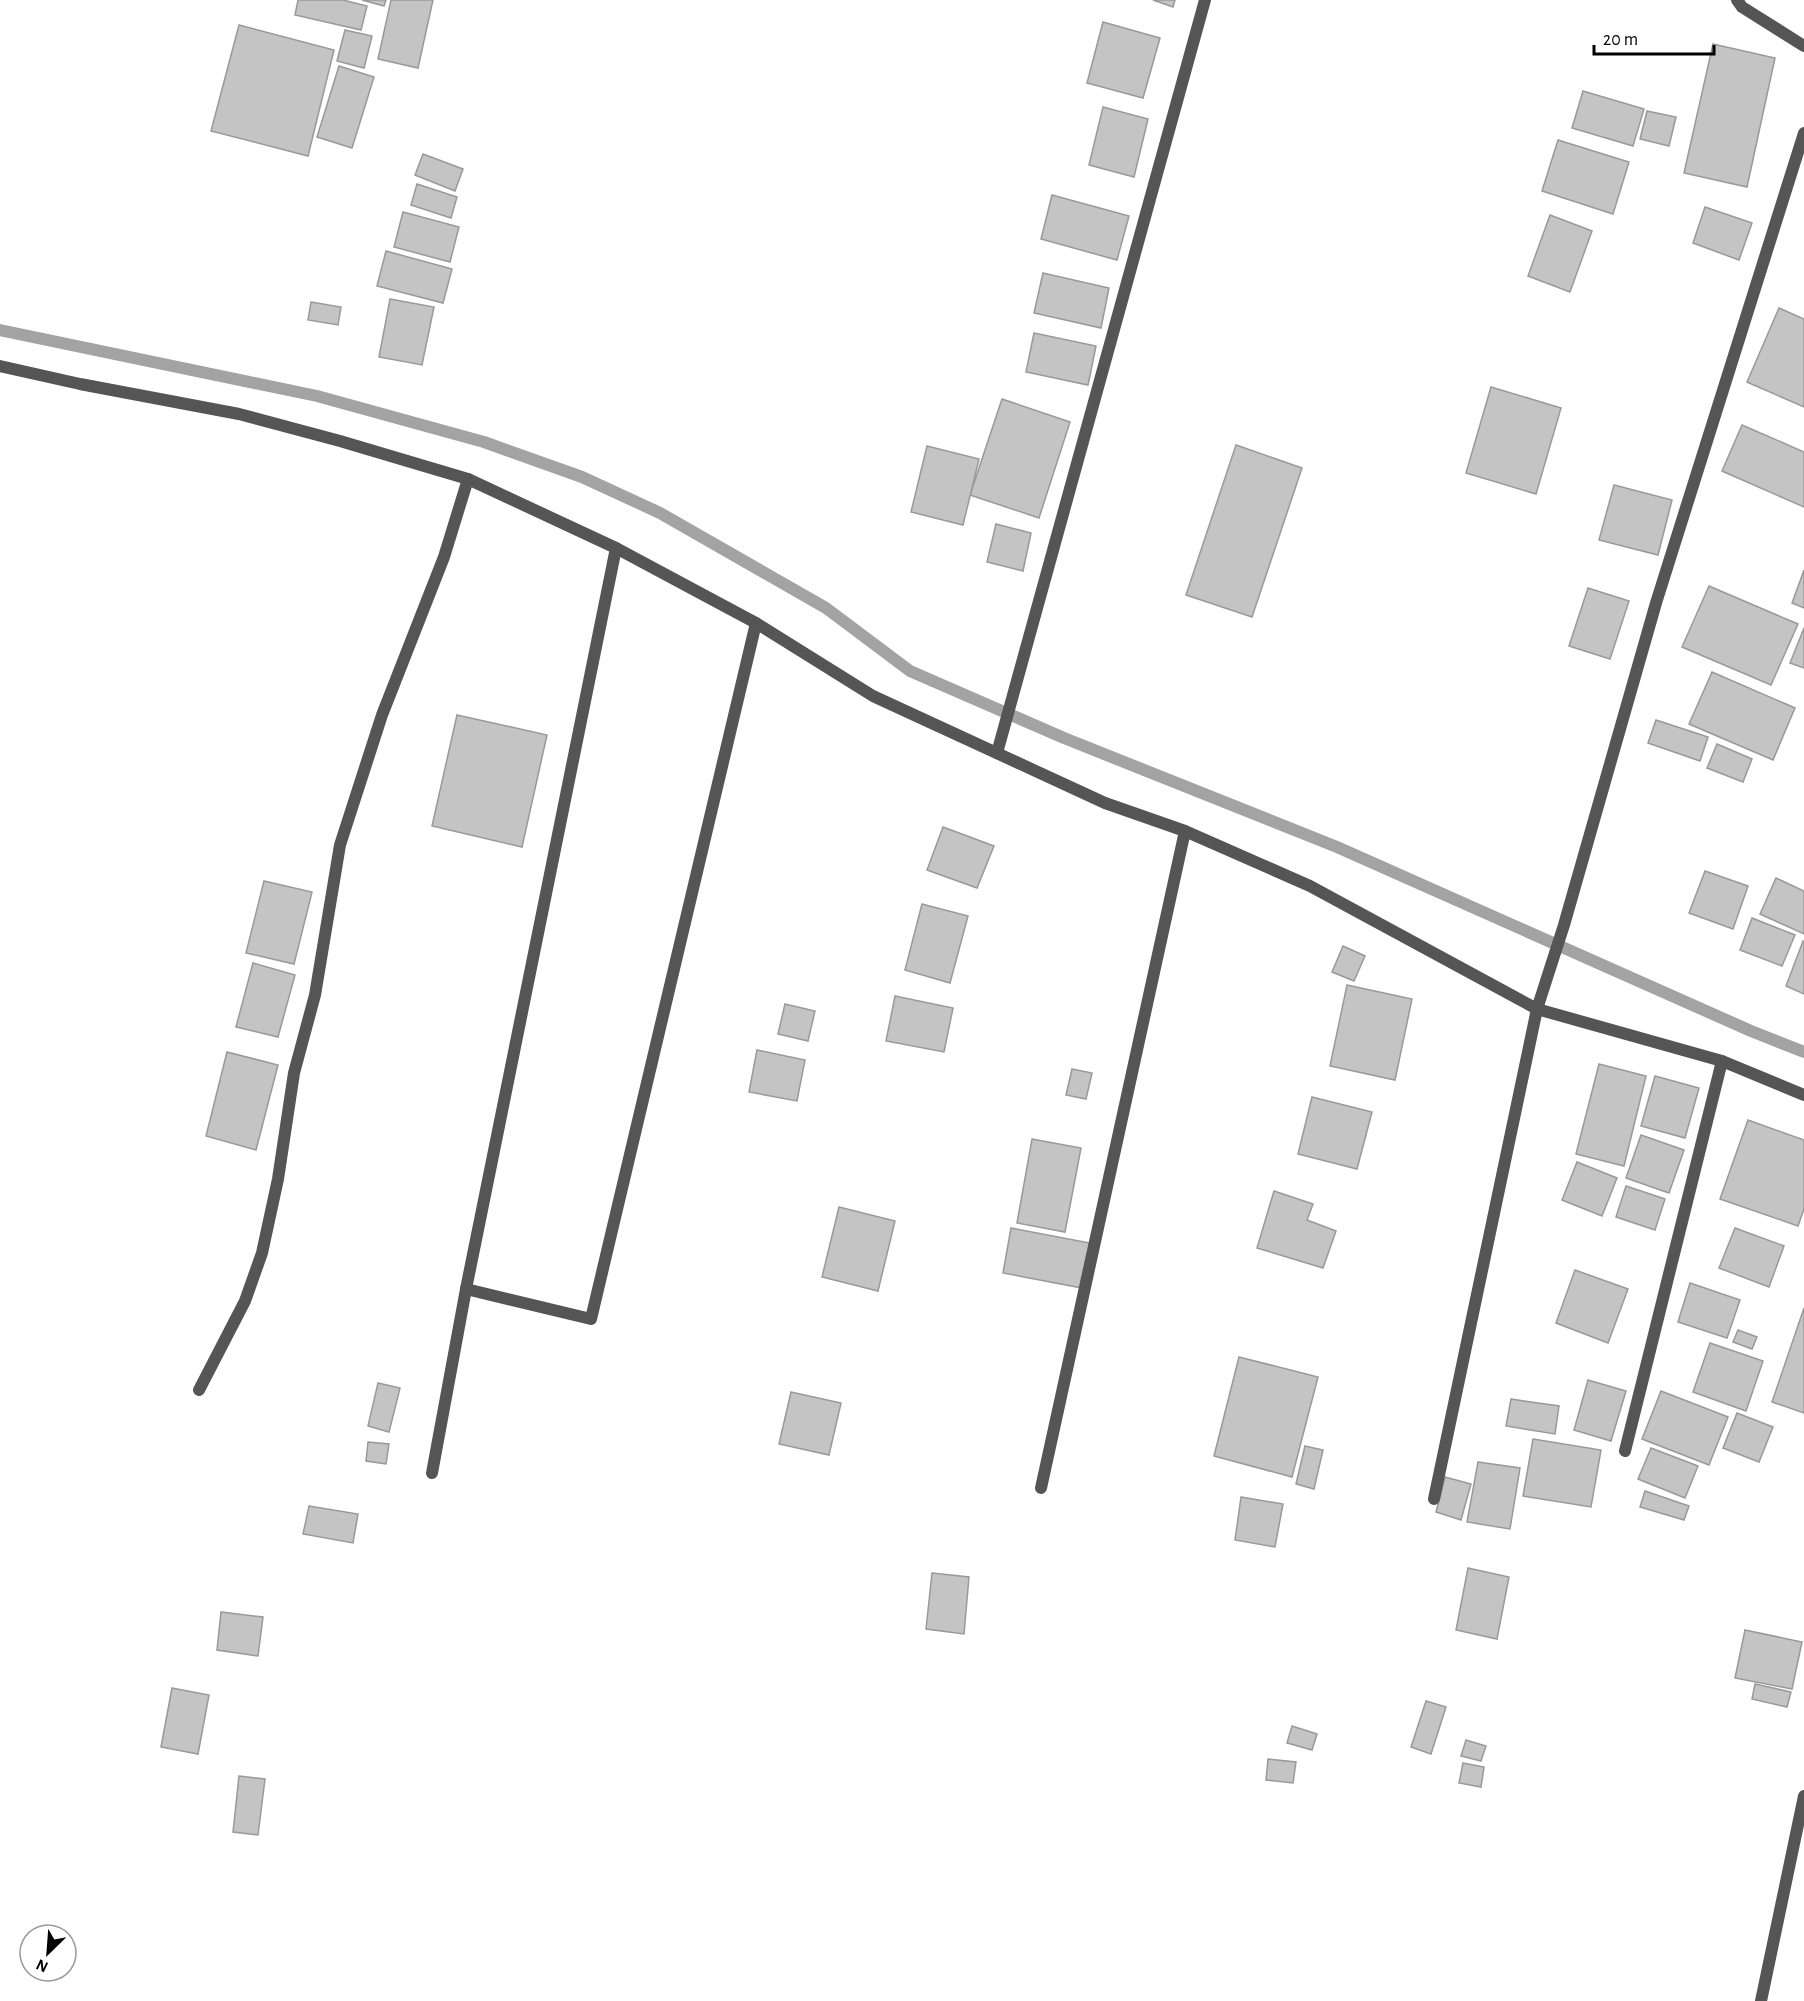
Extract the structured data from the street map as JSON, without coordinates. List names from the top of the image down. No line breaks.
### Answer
{"scale_bar":"20 m","north":"bottom left"}
